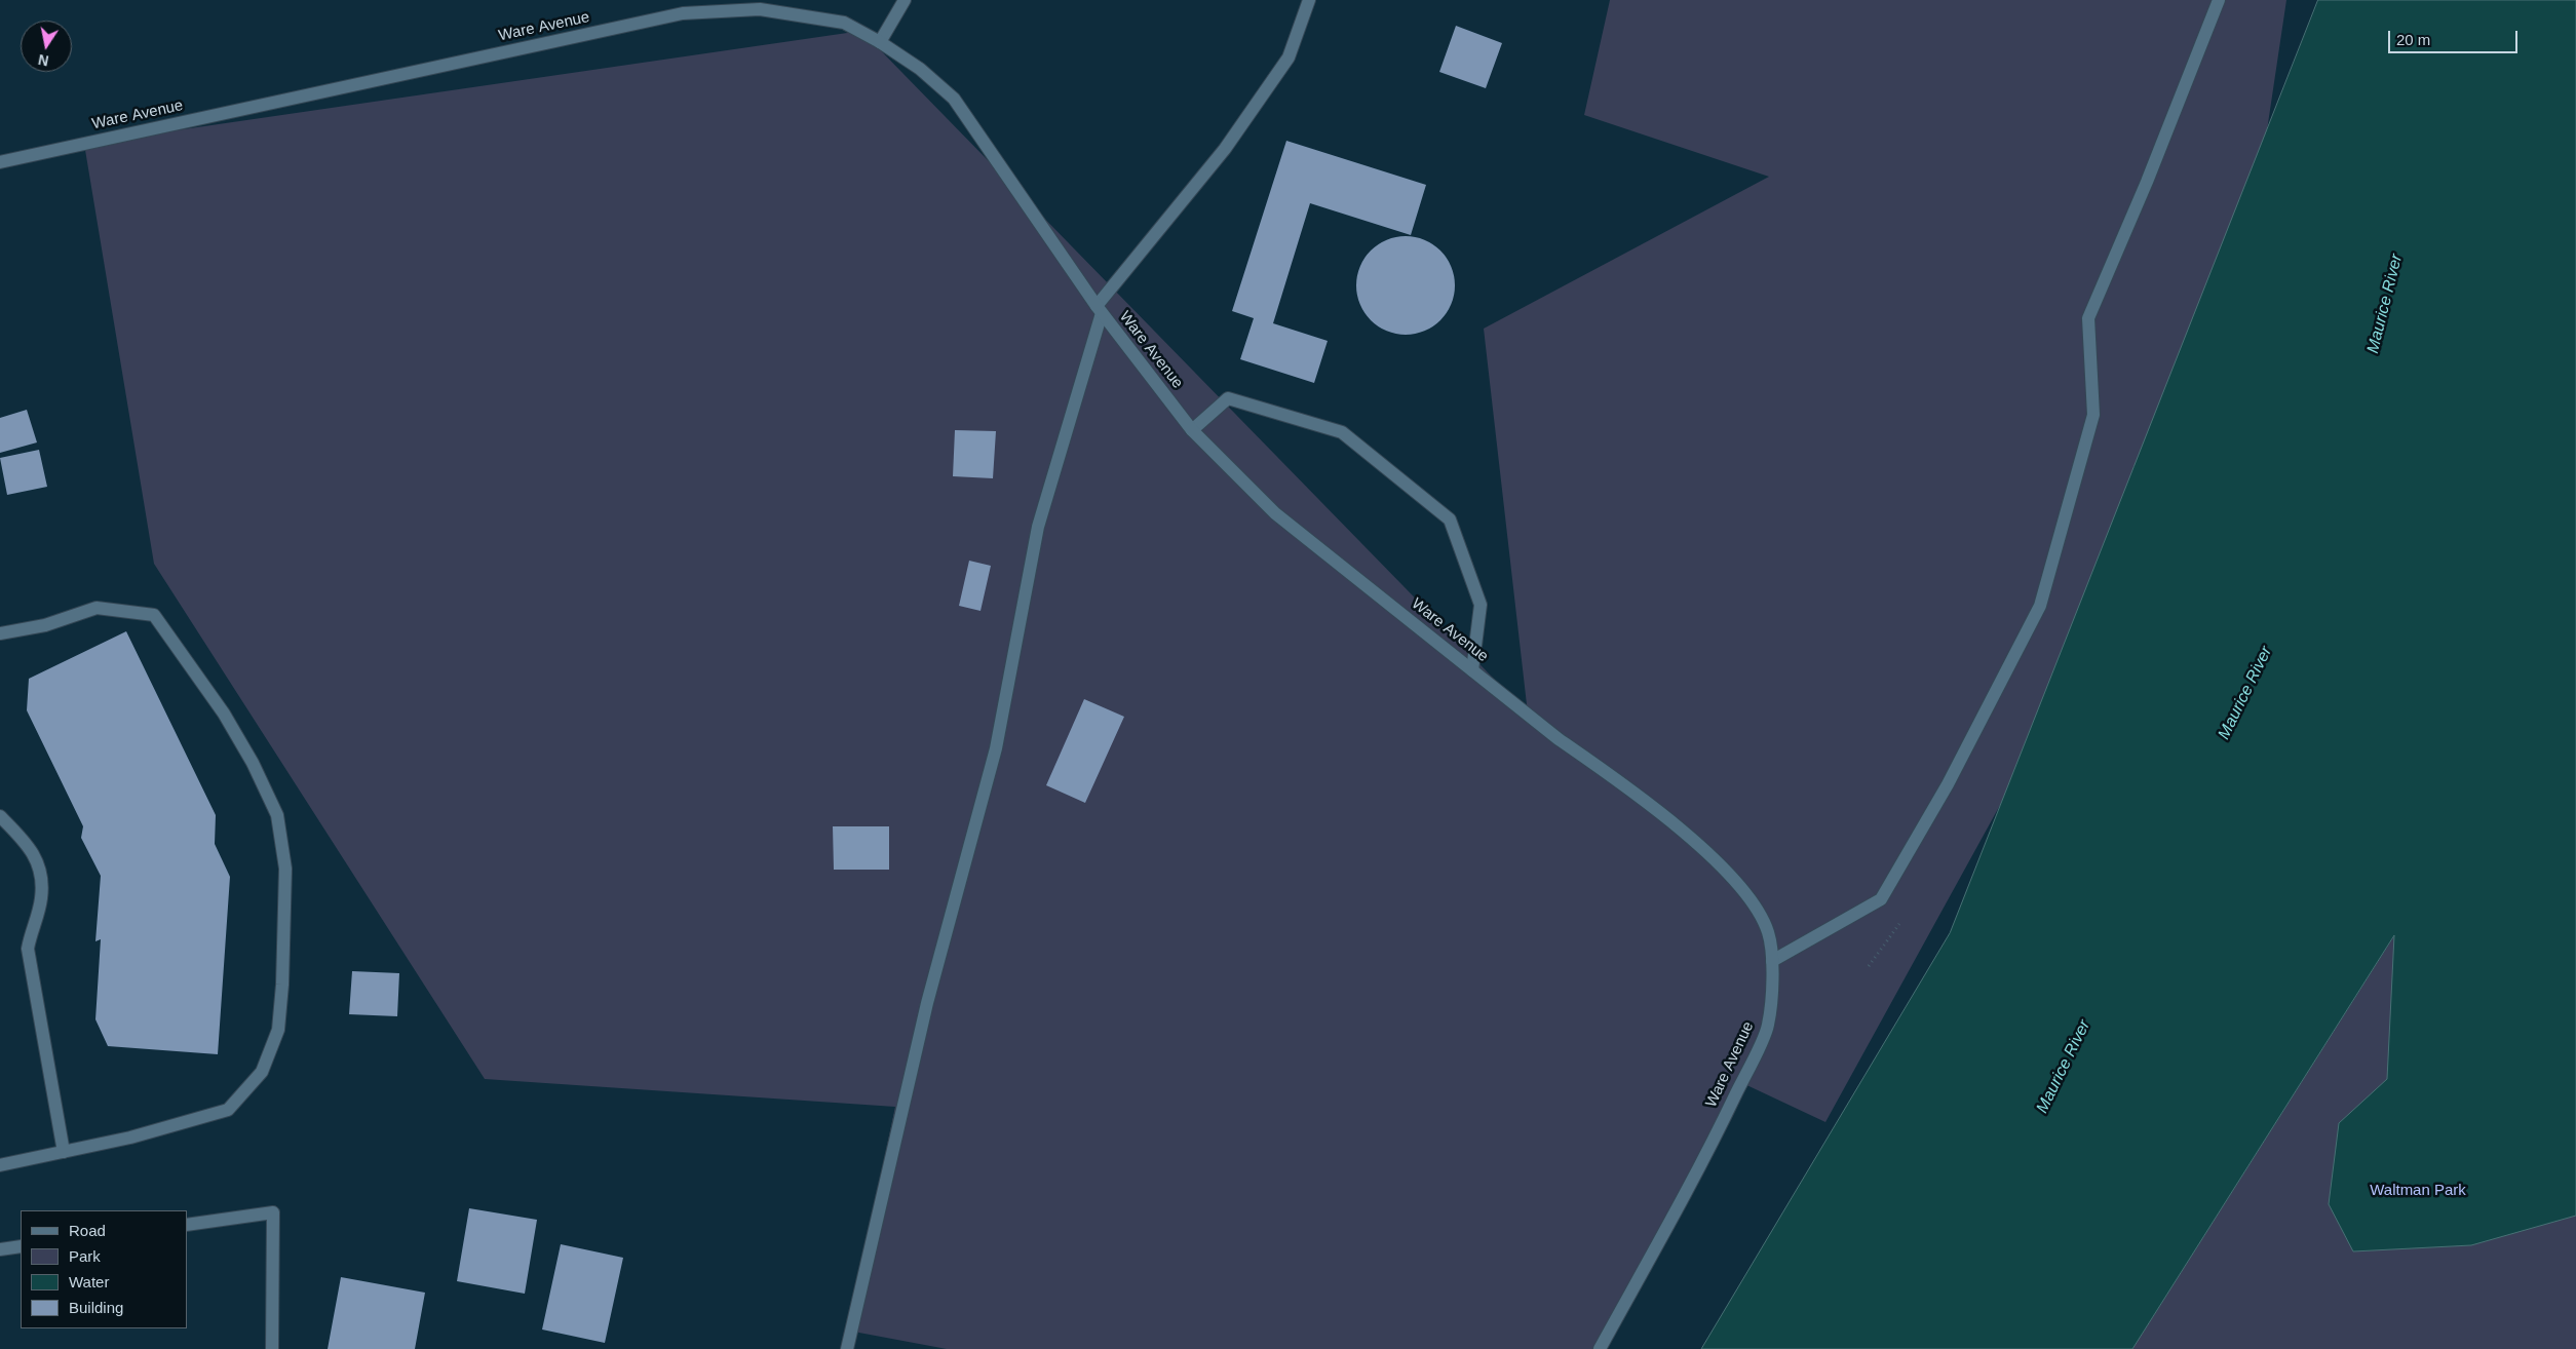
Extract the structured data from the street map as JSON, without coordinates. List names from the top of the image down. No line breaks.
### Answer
{"streets":{"street":["Ware Avenue"]},"water":["Maurice River"],"parks":["Waltman Park"],"legend":["Road","Park","Water","Building"],"scale_bar":"20 m","north":"bottom"}
